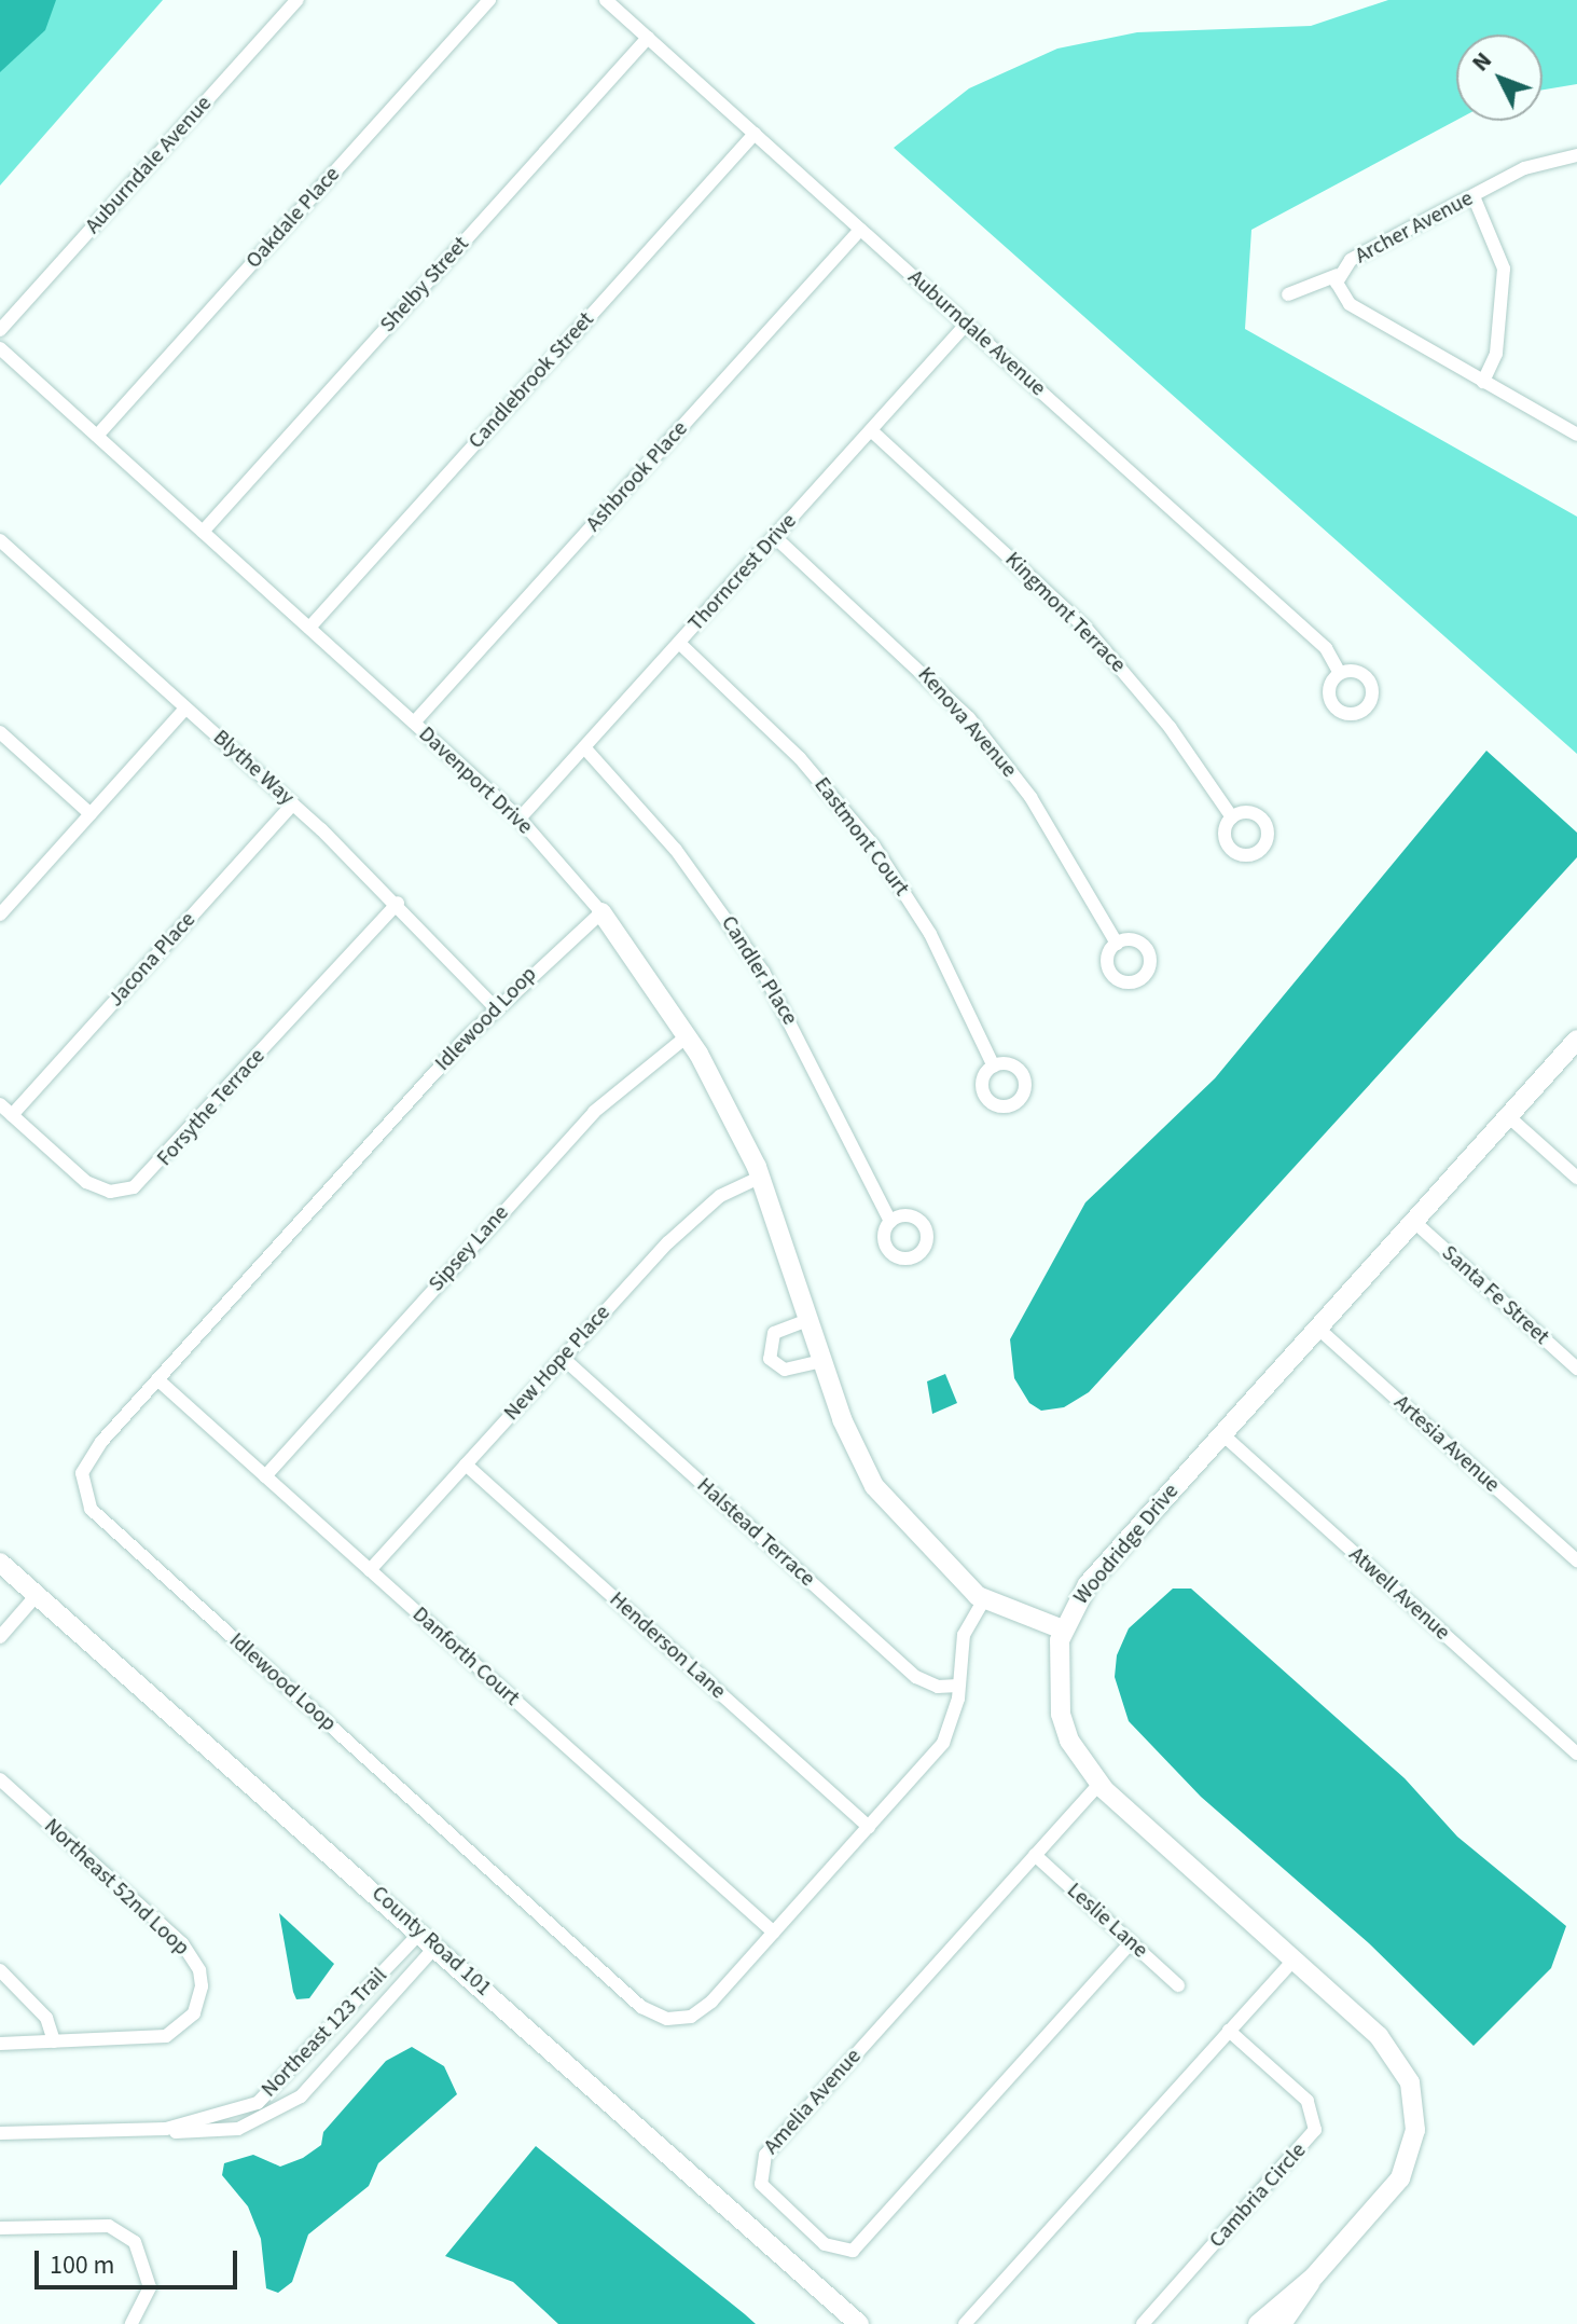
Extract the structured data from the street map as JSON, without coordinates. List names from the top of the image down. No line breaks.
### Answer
{"streets":{"street":["Auburndale Avenue","Oakdale Place","Archer Avenue","Shelby Street","Candlebrook Street","Ashbrook Place","Thorncrest Drive","Kingmont Terrace","Kenova Avenue","Blythe Way","Davenport Drive","Eastmont Court","Jacona Place","Candler Place","Idlewood Loop","Forsythe Terrace","Sipsey Lane","Santa Fe Street","New Hope Place","Artesia Avenue","Halstead Terrace","Woodridge Drive","Atwell Avenue","Henderson Lane","Danforth Court","Northeast 52nd Loop","Leslie Lane","County Road 101","Northeast 123 Trail","Amelia Avenue","Cambria Circle"]},"crossings":[["Auburndale Avenue","Shelby Street"],["Auburndale Avenue","Candlebrook Street"],["Auburndale Avenue","Ashbrook Place"],["Auburndale Avenue","Thorncrest Drive"],["Oakdale Place","Davenport Drive"],["Shelby Street","Davenport Drive"],["Candlebrook Street","Davenport Drive"],["Ashbrook Place","Davenport Drive"],["Thorncrest Drive","Kingmont Terrace"],["Thorncrest Drive","Kenova Avenue"],["Thorncrest Drive","Davenport Drive"],["Thorncrest Drive","Eastmont Court"],["Thorncrest Drive","Candler Place"],["Blythe Way","Jacona Place"],["Blythe Way","Idlewood Loop"],["Blythe Way","Forsythe Terrace"],["Davenport Drive","Idlewood Loop"],["Davenport Drive","Sipsey Lane"],["Davenport Drive","New Hope Place"],["Davenport Drive","Woodridge Drive"],["Jacona Place","Forsythe Terrace"],["Idlewood Loop","Halstead Terrace"],["Idlewood Loop","Henderson Lane"],["Idlewood Loop","Danforth Court"],["Sipsey Lane","Danforth Court"],["Santa Fe Street","Woodridge Drive"],["New Hope Place","Halstead Terrace"],["New Hope Place","Henderson Lane"],["New Hope Place","Danforth Court"],["Artesia Avenue","Woodridge Drive"],["Woodridge Drive","Atwell Avenue"],["Woodridge Drive","Amelia Avenue"],["Leslie Lane","Amelia Avenue"],["County Road 101","Northeast 123 Trail"]],"scale_bar":"100 m","north":"top left"}
